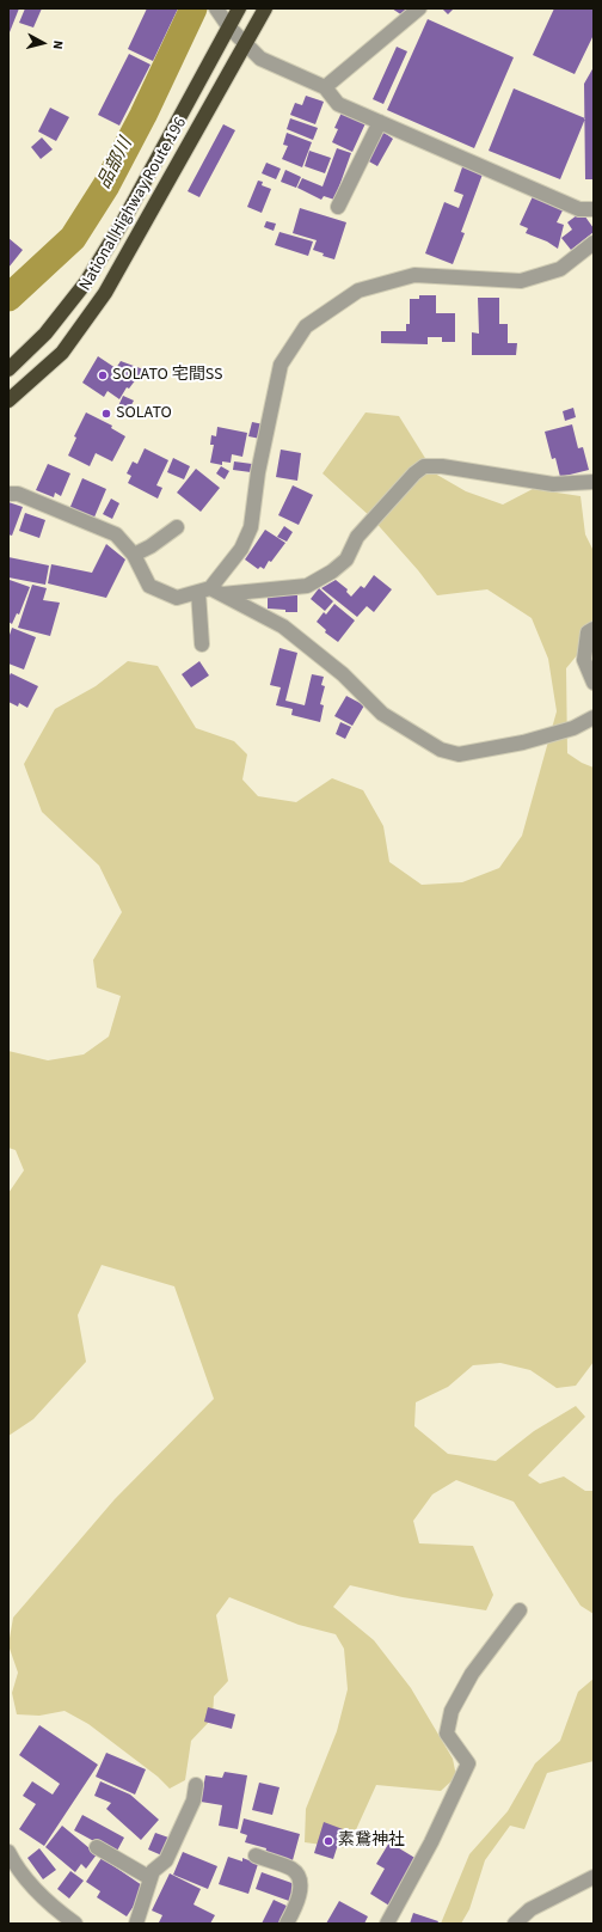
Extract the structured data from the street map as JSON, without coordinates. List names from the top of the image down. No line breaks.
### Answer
{"streets":{"highway":["National Highway Route 196"]},"water":["品部川"],"places":["SOLATO 宅間SS","SOLATO","素鵞神社"],"north":"right"}
